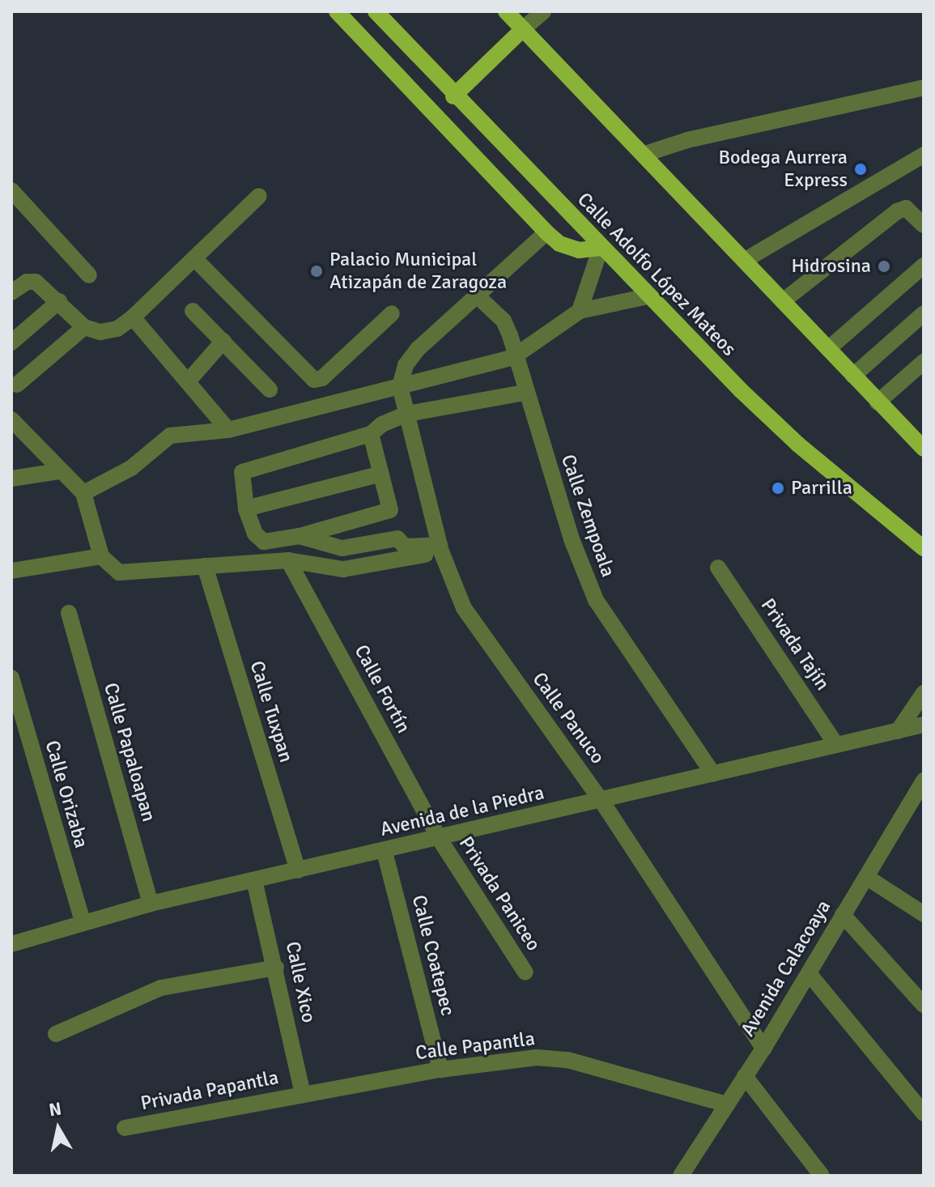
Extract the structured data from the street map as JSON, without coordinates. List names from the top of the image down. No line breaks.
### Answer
{"streets":{"main road":["Calle Adolfo López Mateos"],"street":["Calle Zempoala","Privada Tajín","Calle Fortín","Calle Tuxpan","Calle Panuco","Calle Papaloapan","Calle Orizaba","Avenida de la Piedra","Privada Paniceo","Calle Coatepec","Avenida Calacoaya","Calle Xico","Calle Papantla","Privada Papantla"]},"crossings":[["Calle Zempoala","Avenida de la Piedra"],["Privada Tajín","Avenida de la Piedra"],["Calle Fortín","Avenida de la Piedra"],["Calle Fortín","Privada Paniceo"],["Calle Tuxpan","Avenida de la Piedra"],["Calle Panuco","Avenida de la Piedra"],["Calle Panuco","Avenida Calacoaya"],["Calle Papaloapan","Avenida de la Piedra"],["Calle Orizaba","Avenida de la Piedra"],["Avenida de la Piedra","Privada Paniceo"],["Avenida de la Piedra","Calle Coatepec"],["Avenida de la Piedra","Calle Xico"],["Calle Coatepec","Calle Papantla"],["Avenida Calacoaya","Calle Papantla"],["Calle Xico","Calle Papantla"],["Calle Xico","Privada Papantla"],["Calle Papantla","Privada Papantla"]],"places":["Bodega Aurrera Express","Hidrosina","Palacio Municipal Atizapán de Zaragoza","Parrilla"],"north":"top"}
